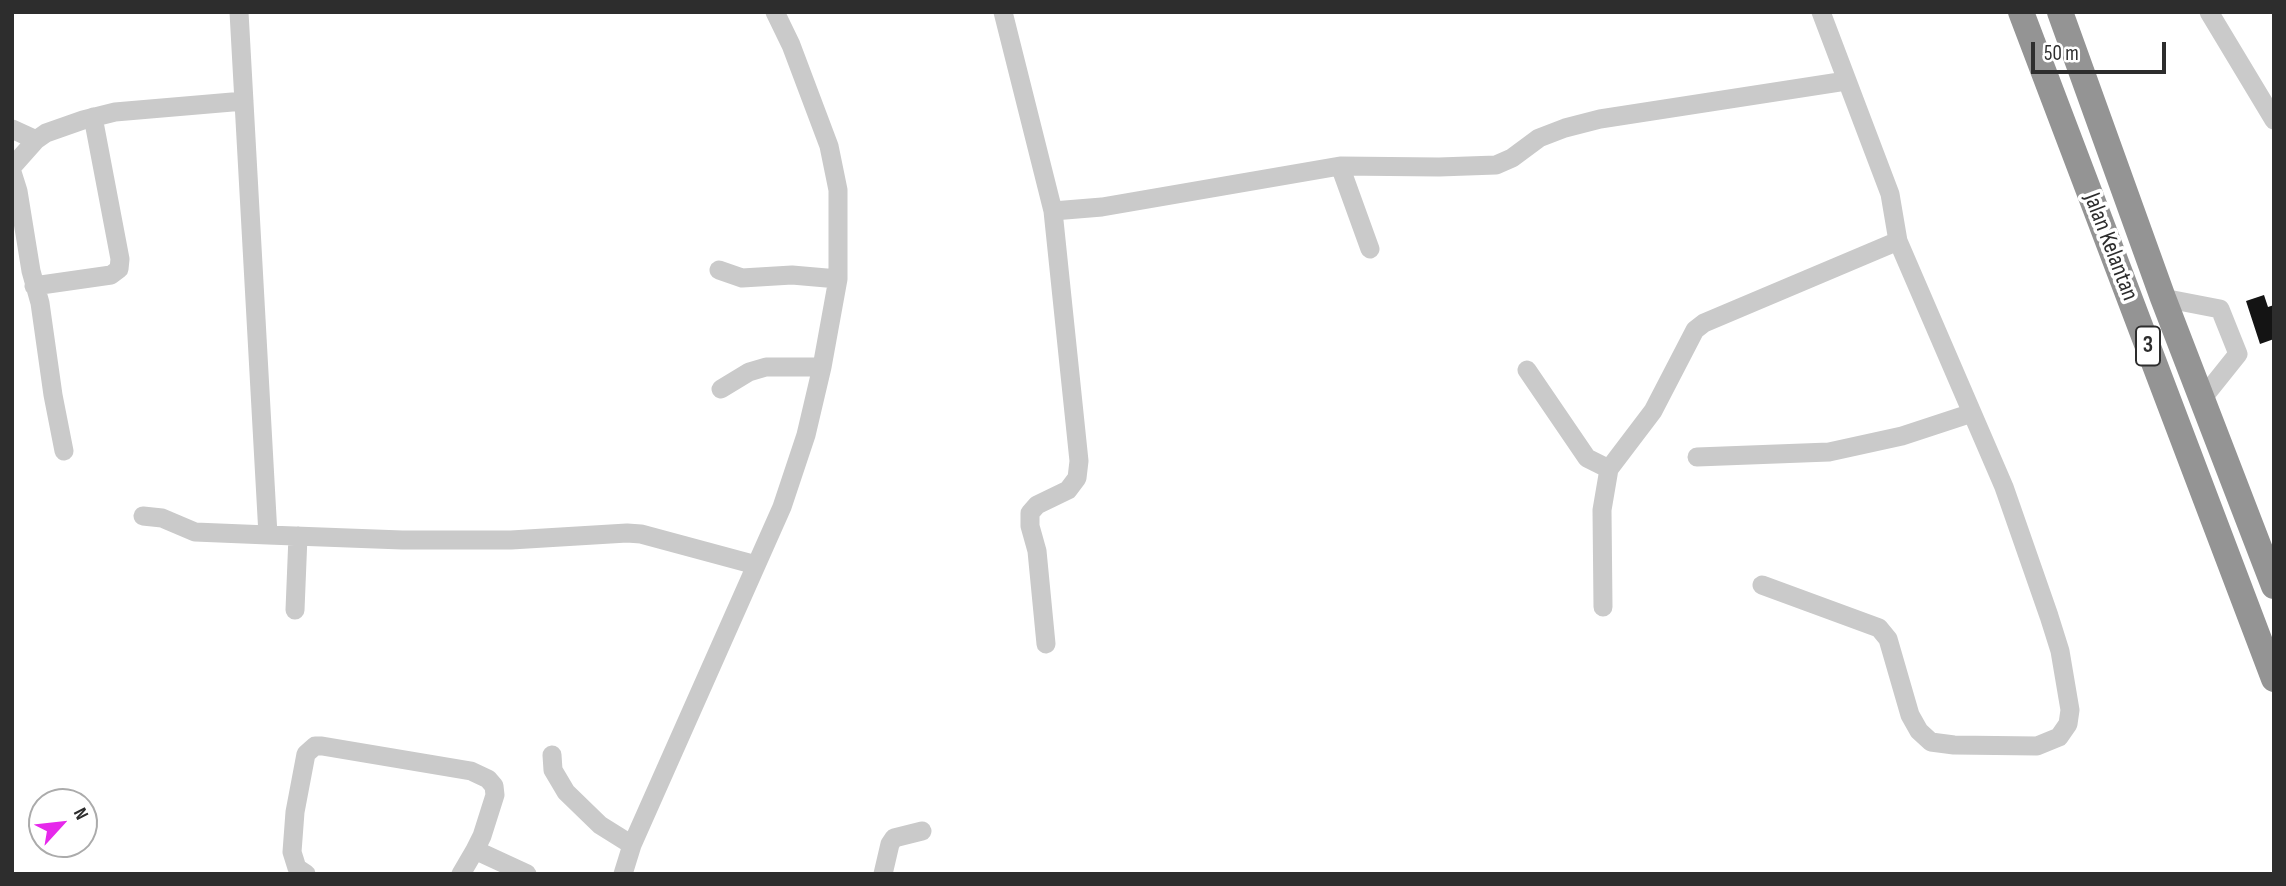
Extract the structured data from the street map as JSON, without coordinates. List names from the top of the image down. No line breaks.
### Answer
{"streets":{"highway":["Jalan Kelantan","3"]},"scale_bar":"50 m","north":"top right"}
